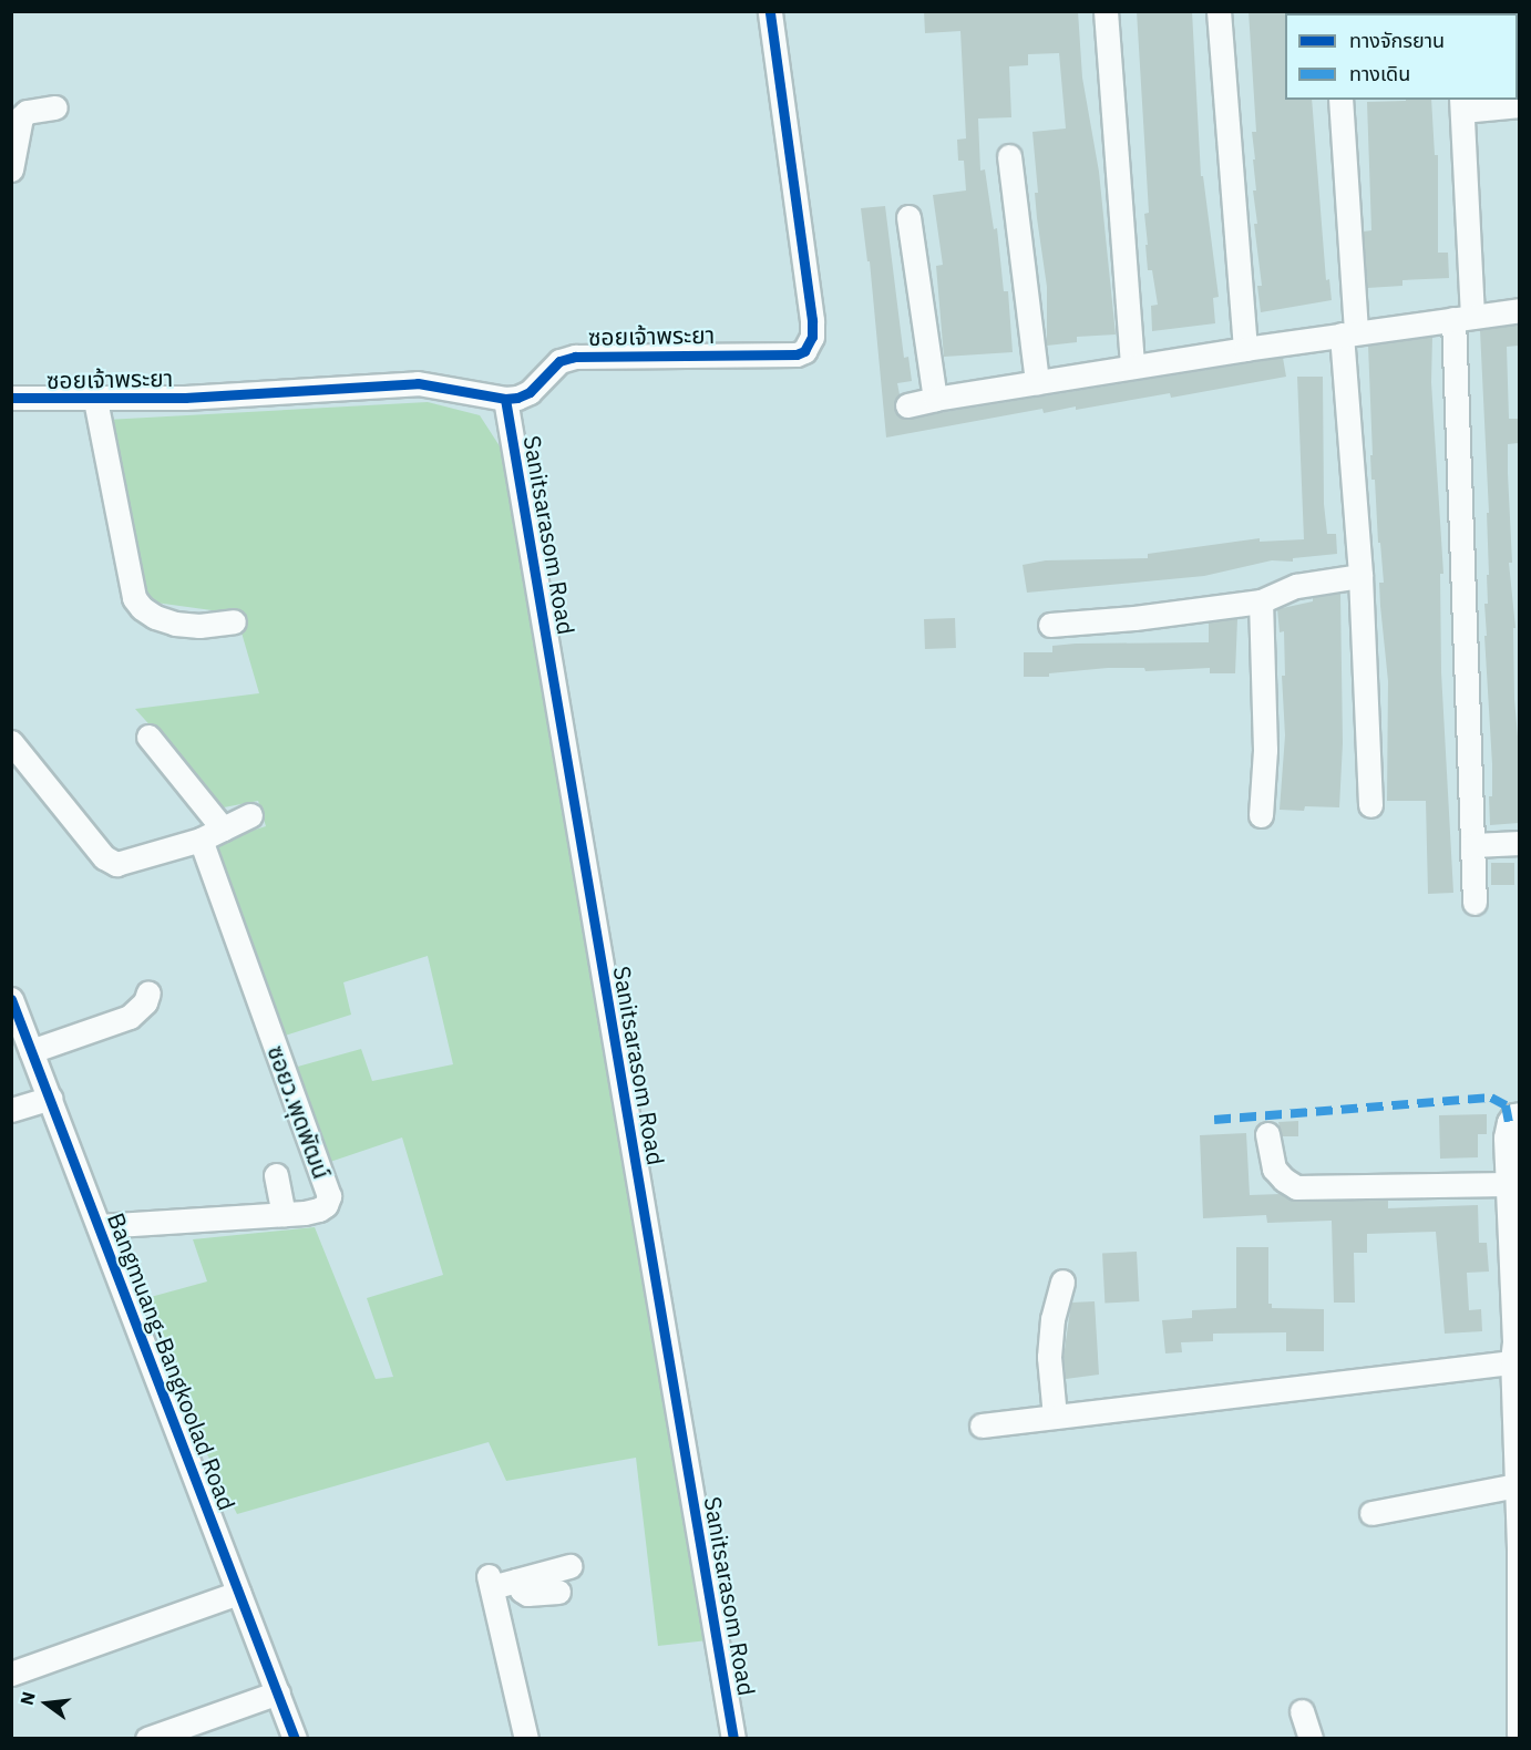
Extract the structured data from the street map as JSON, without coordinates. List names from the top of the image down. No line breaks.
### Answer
{"streets":{"street":["ซอยเจ้าพระยา","Sanitsarasom Road","ซอยว.พุดพัฒน์","Bangmuang-Bangkoolad Road"]},"crossings":[["ซอยเจ้าพระยา","Sanitsarasom Road"],["ซอยว.พุดพัฒน์","Bangmuang-Bangkoolad Road"]],"legend":["ทางจักรยาน","ทางเดิน"],"north":"left"}
